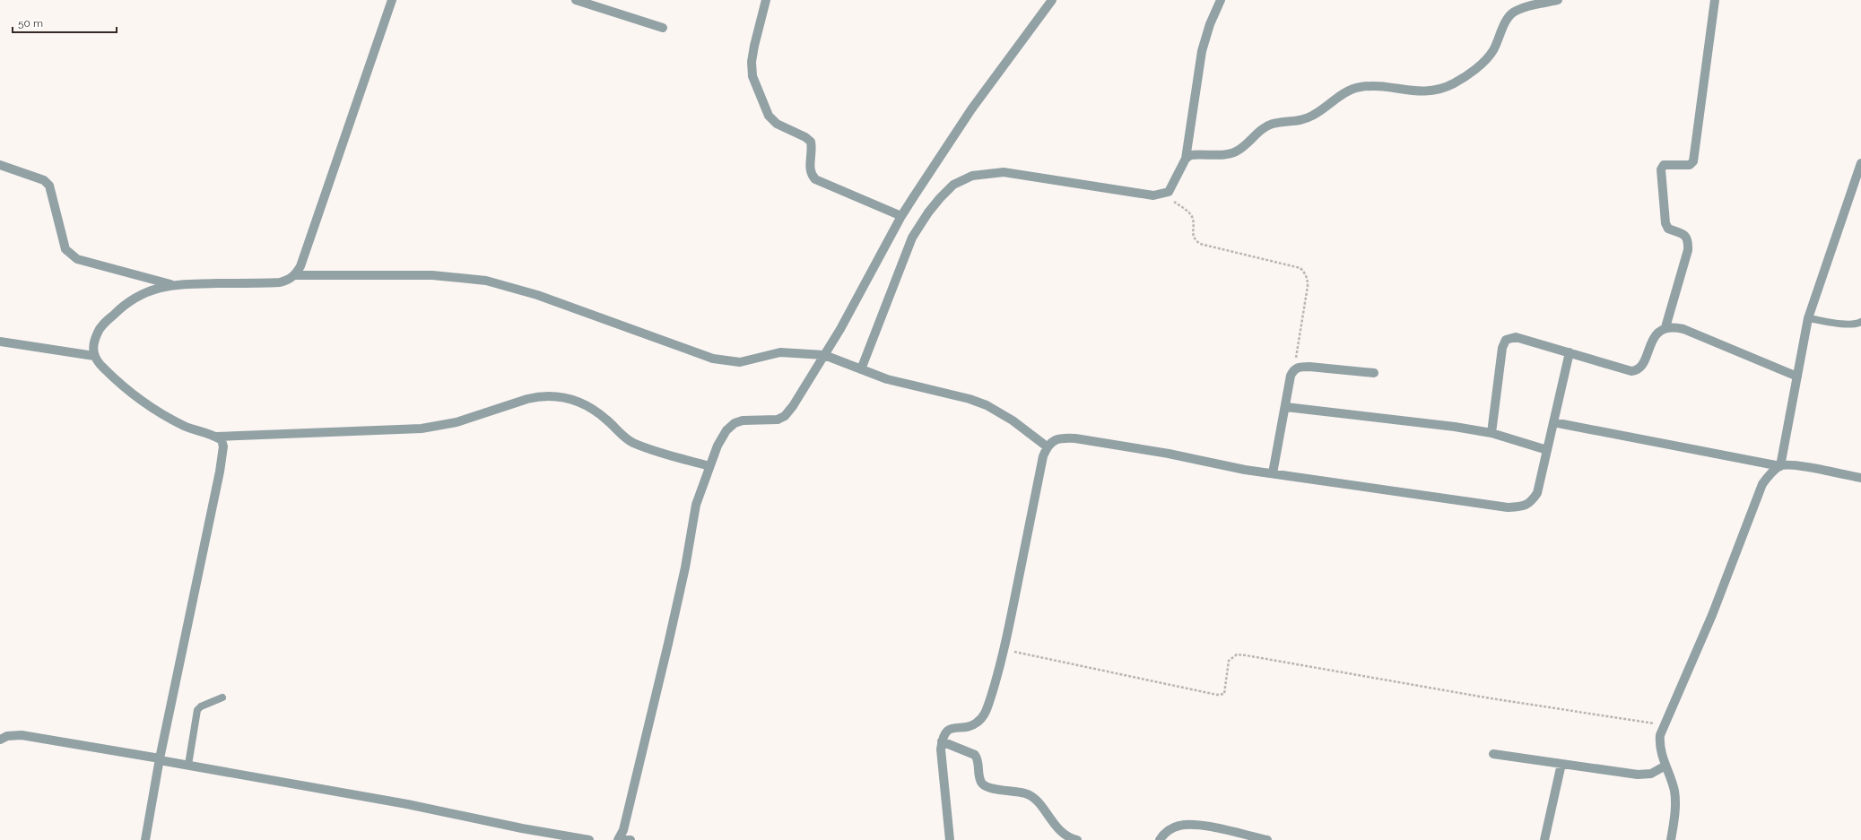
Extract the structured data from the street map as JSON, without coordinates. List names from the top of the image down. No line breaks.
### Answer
{"scale_bar":"50 m"}
